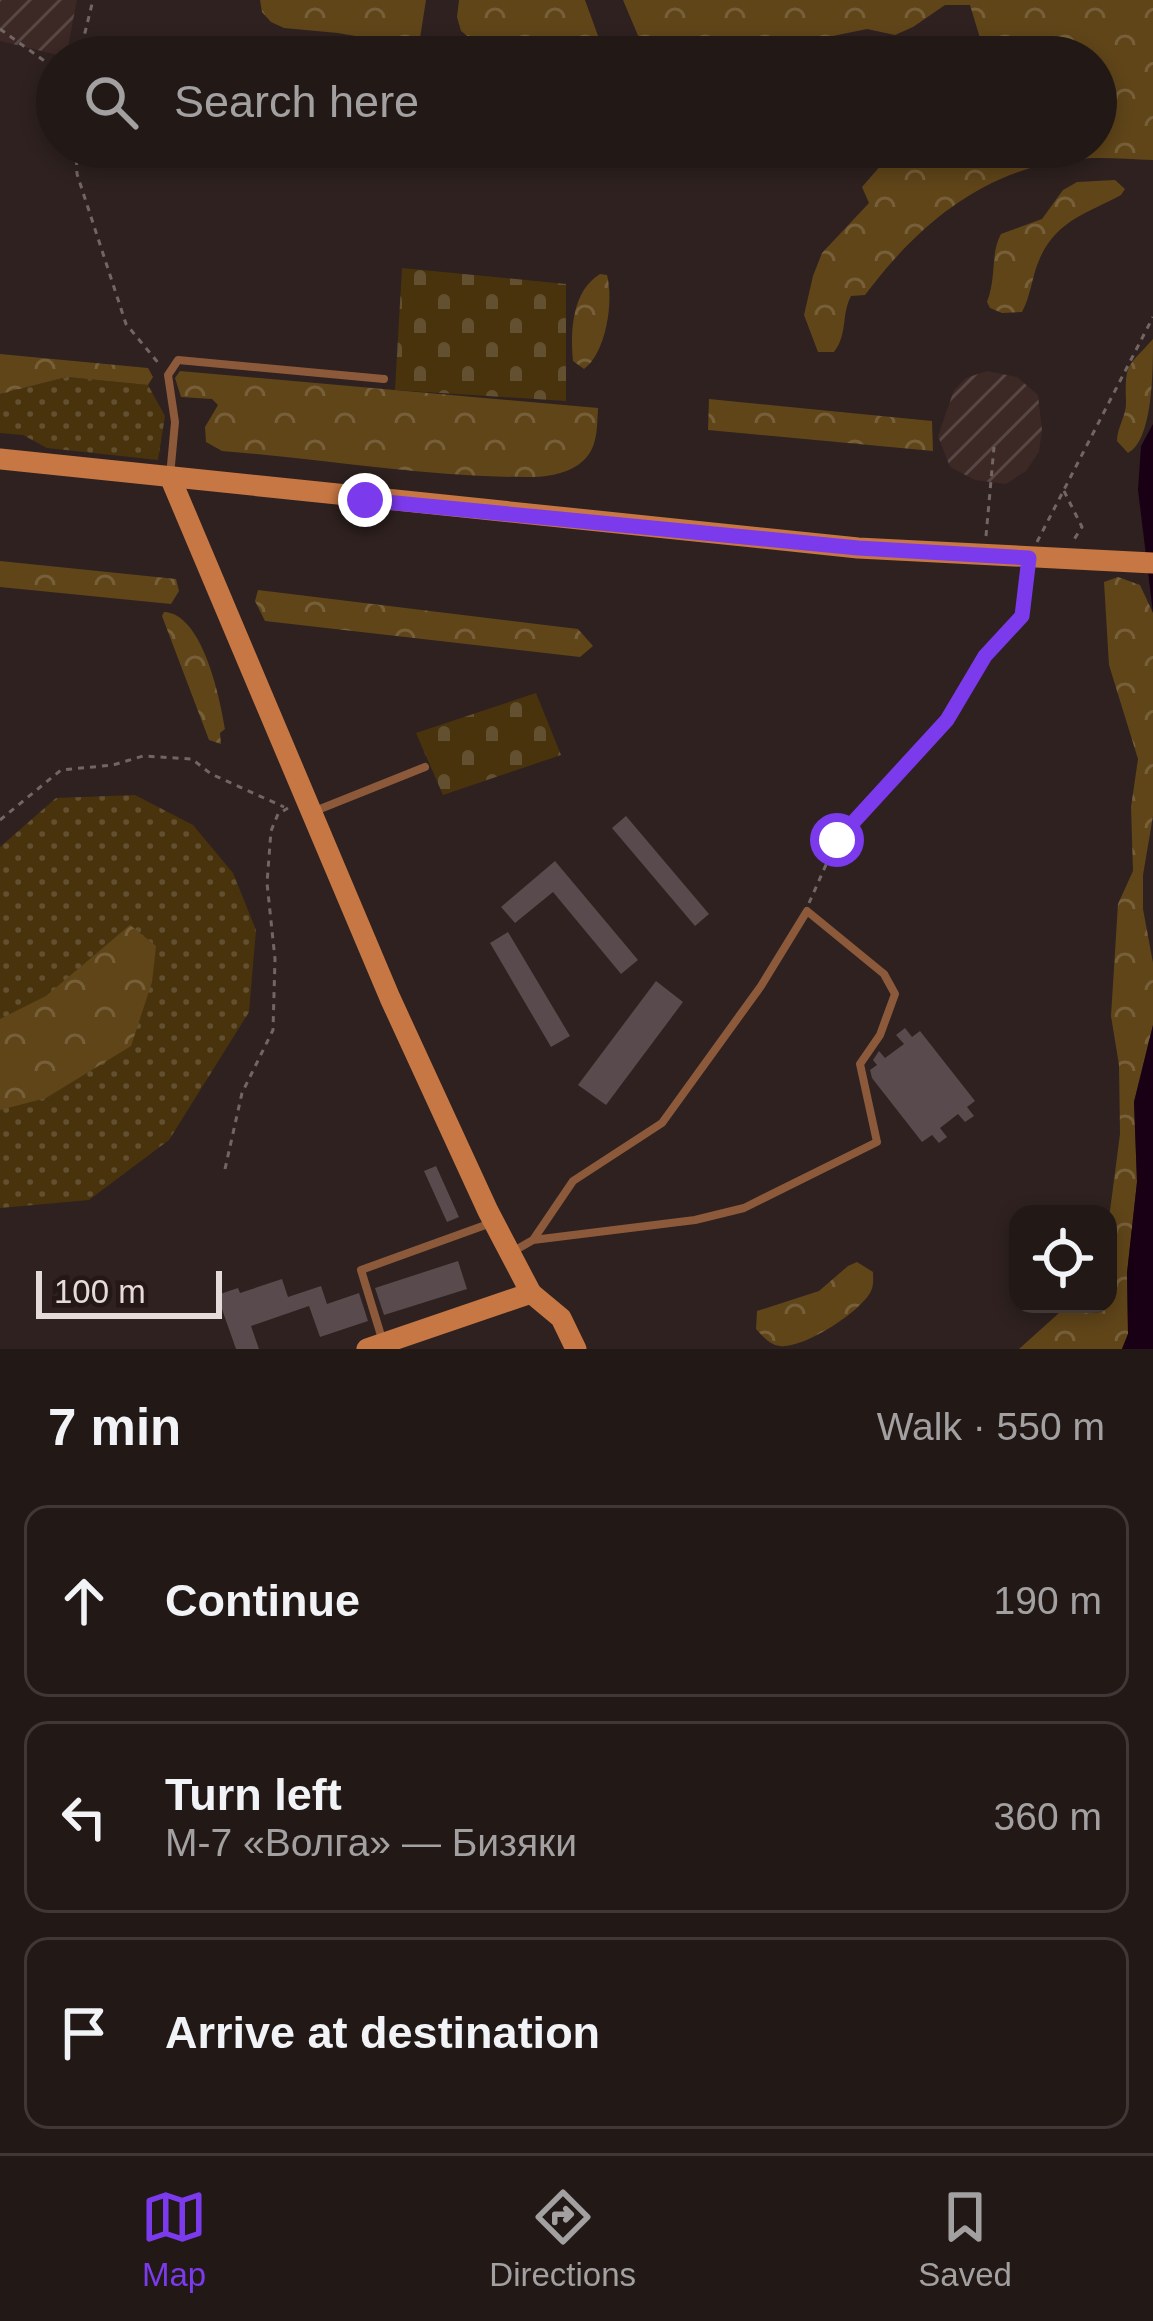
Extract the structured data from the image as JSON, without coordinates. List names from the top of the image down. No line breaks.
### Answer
{"scale_bar":"100 m","page":{"search":"Search here","scale":"100 m","heading":["7 min","Walk · 550 m"],"list":[["Continue","190 m"],["Turn left","М-7 «Волга» — Бизяки","360 m"],"Arrive at destination"],"nav":["Map","Directions","Saved"]}}
